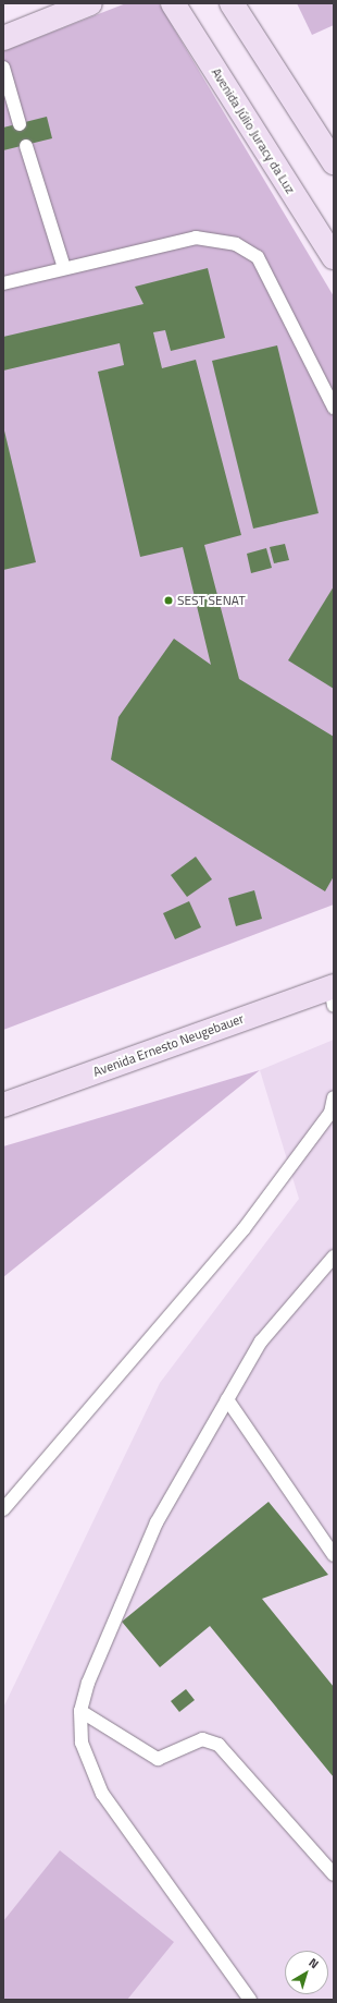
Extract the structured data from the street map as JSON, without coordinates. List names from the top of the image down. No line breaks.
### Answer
{"streets":{"street":["Avenida Júlio Juracy da Luz","Avenida Ernesto Neugebauer"]},"places":["SEST SENAT"],"north":"top right"}
